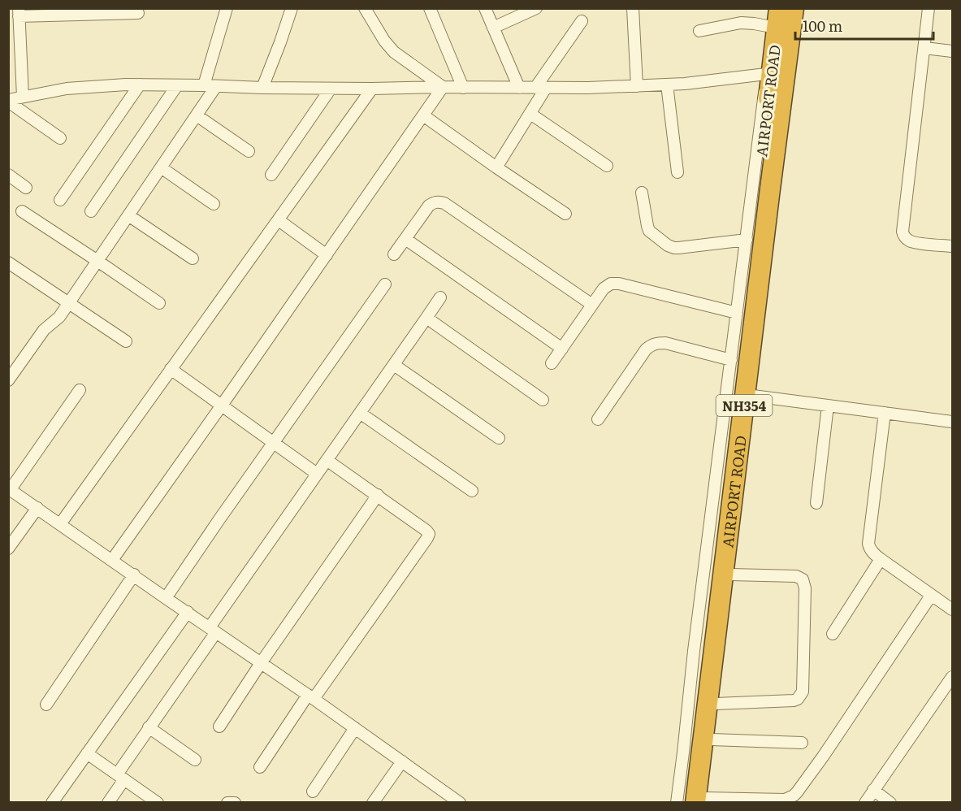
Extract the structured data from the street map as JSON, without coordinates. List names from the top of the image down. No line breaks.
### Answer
{"streets":{"highway":["AIRPORT ROAD","NH354"]},"scale_bar":"100 m"}
